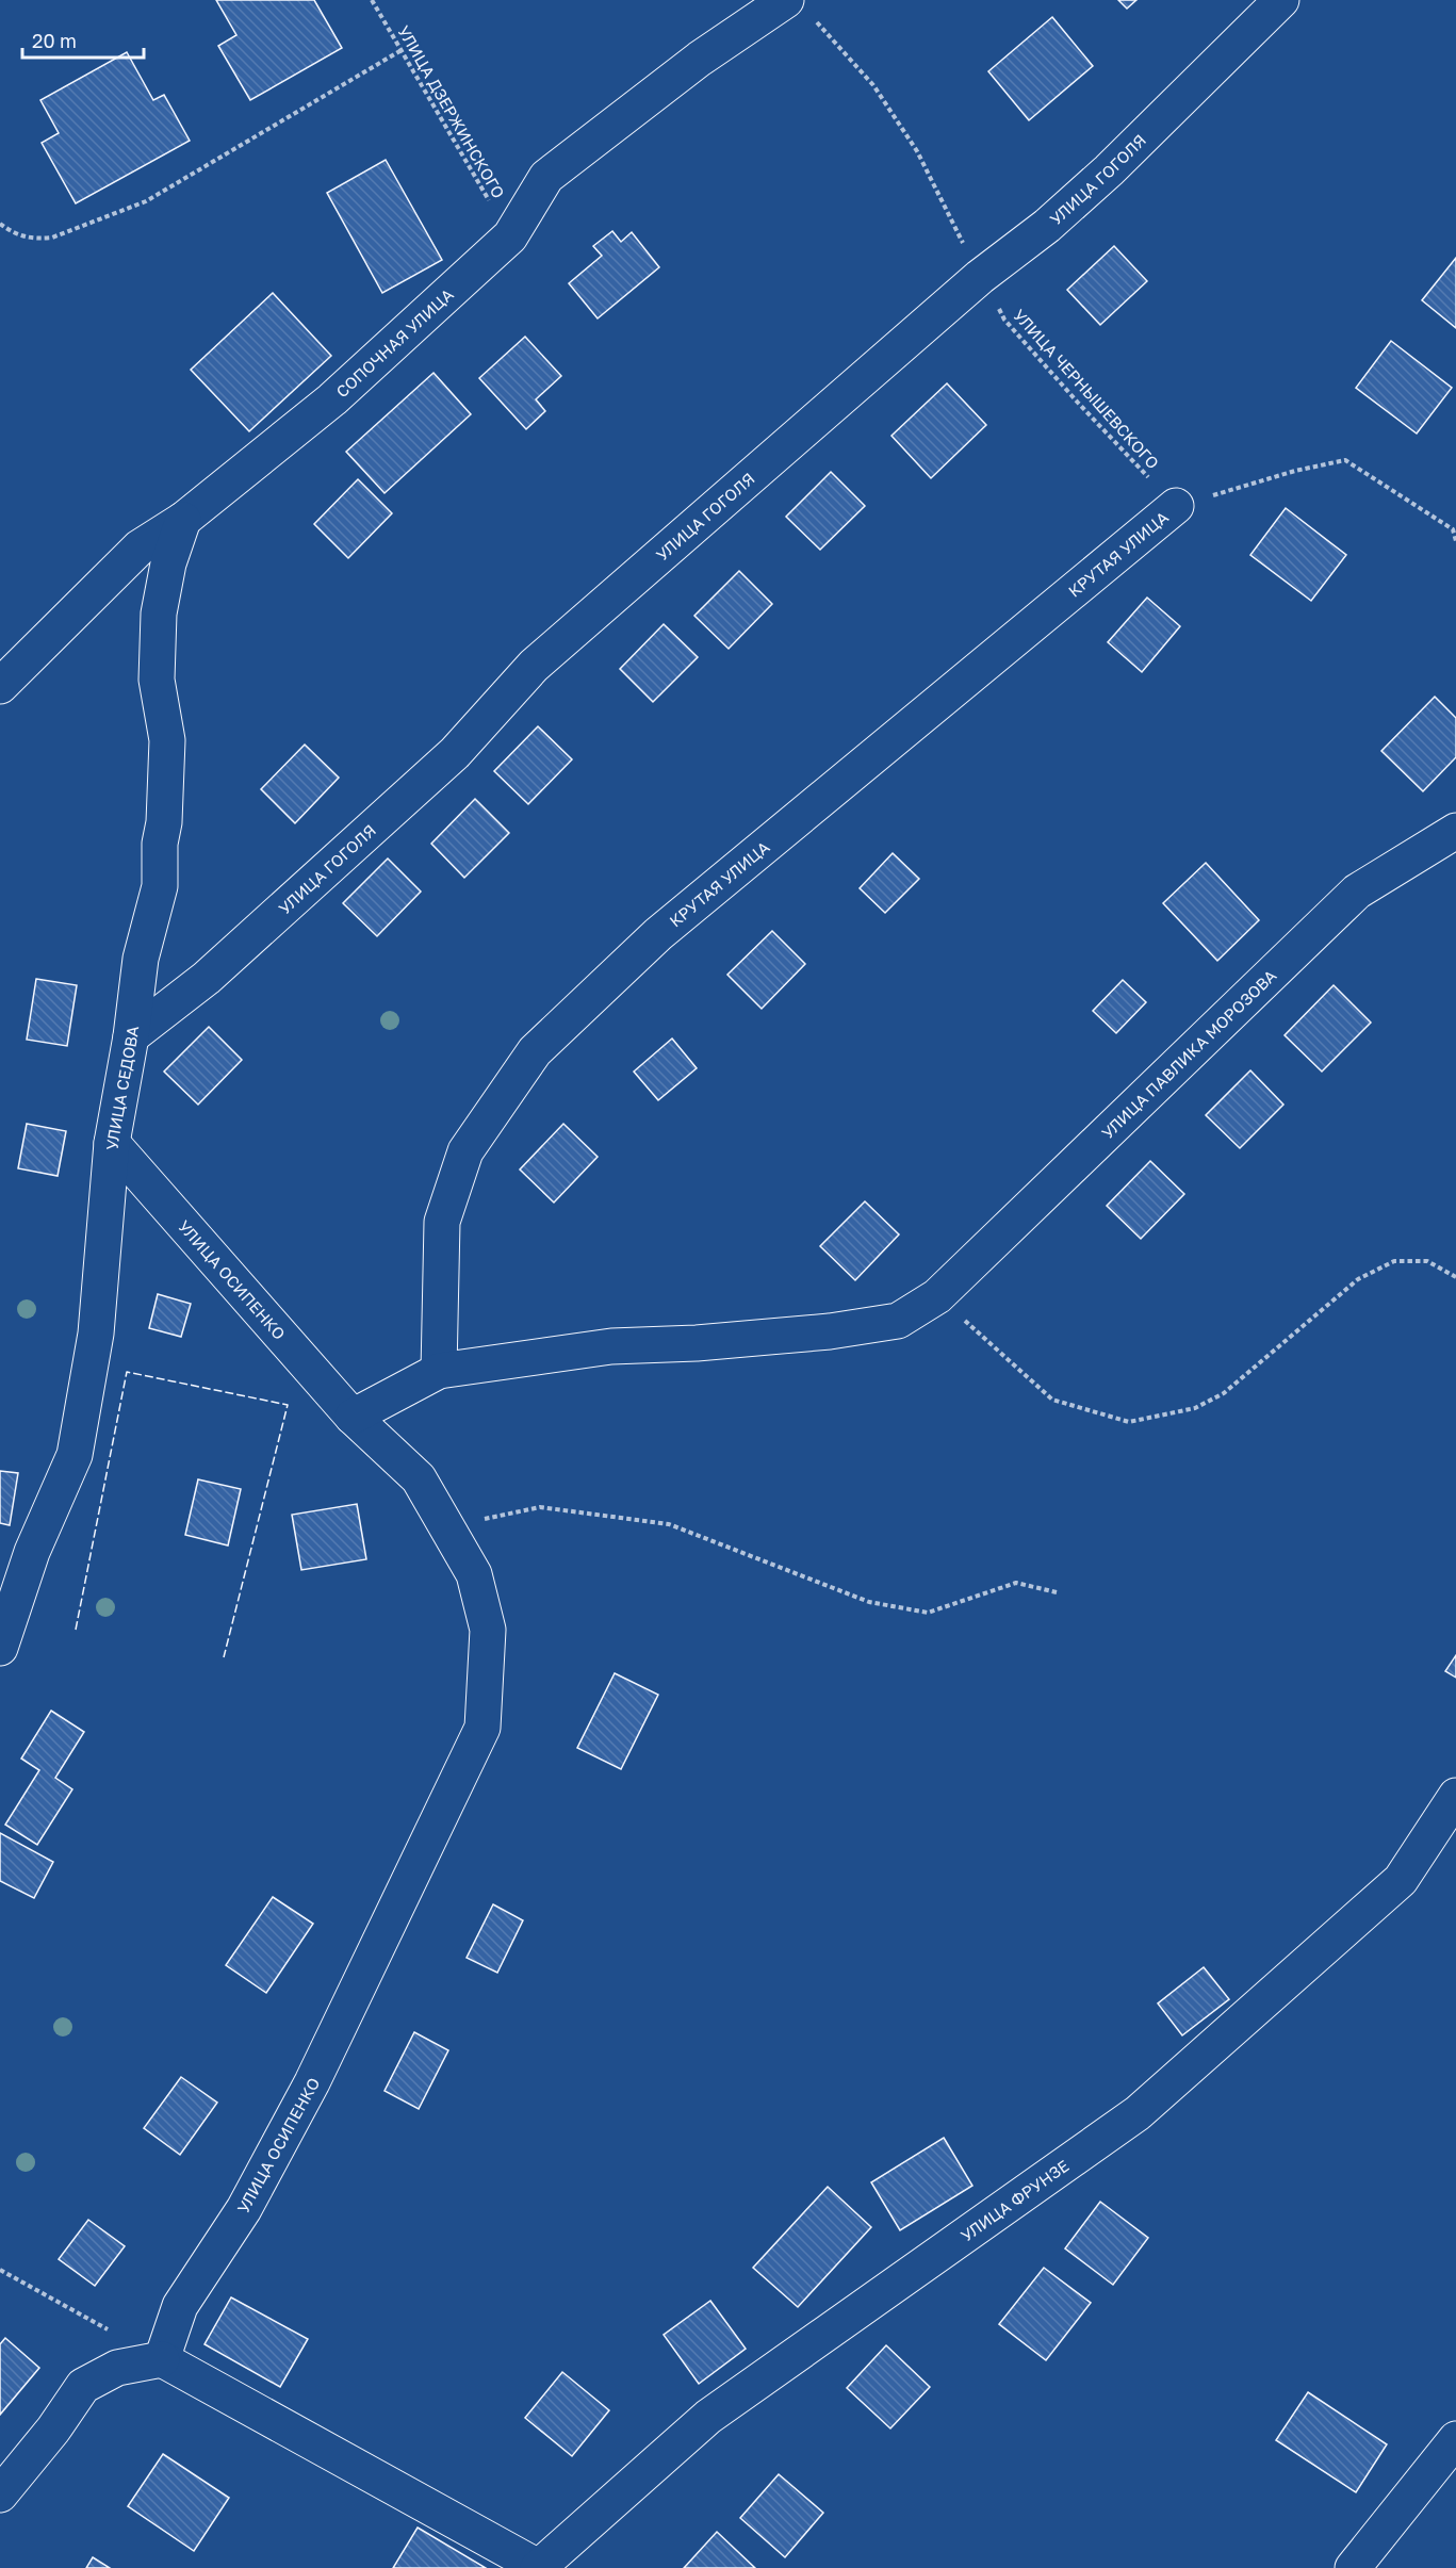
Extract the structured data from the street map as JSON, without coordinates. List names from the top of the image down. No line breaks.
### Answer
{"streets":{"street":["УЛИЦА ГОГОЛЯ","СОПОЧНАЯ УЛИЦА","КРУТАЯ УЛИЦА","УЛИЦА ПАВЛИКА МОРОЗОВА","УЛИЦА СЕДОВА","УЛИЦА ОСИПЕНКО","УЛИЦА ФРУНЗЕ"],"path":["УЛИЦА ДЗЕРЖИНСКОГО","УЛИЦА ЧЕРНЫШЕВСКОГО"]},"crossings":[["УЛИЦА ДЗЕРЖИНСКОГО","СОПОЧНАЯ УЛИЦА"],["УЛИЦА ГОГОЛЯ","УЛИЦА ЧЕРНЫШЕВСКОГО"],["УЛИЦА ГОГОЛЯ","УЛИЦА СЕДОВА"],["СОПОЧНАЯ УЛИЦА","УЛИЦА ЧЕРНЫШЕВСКОГО"],["СОПОЧНАЯ УЛИЦА","УЛИЦА СЕДОВА"],["УЛИЦА ЧЕРНЫШЕВСКОГО","КРУТАЯ УЛИЦА"],["КРУТАЯ УЛИЦА","УЛИЦА ПАВЛИКА МОРОЗОВА"],["УЛИЦА ПАВЛИКА МОРОЗОВА","УЛИЦА ОСИПЕНКО"],["УЛИЦА СЕДОВА","УЛИЦА ОСИПЕНКО"]],"scale_bar":"20 m"}
